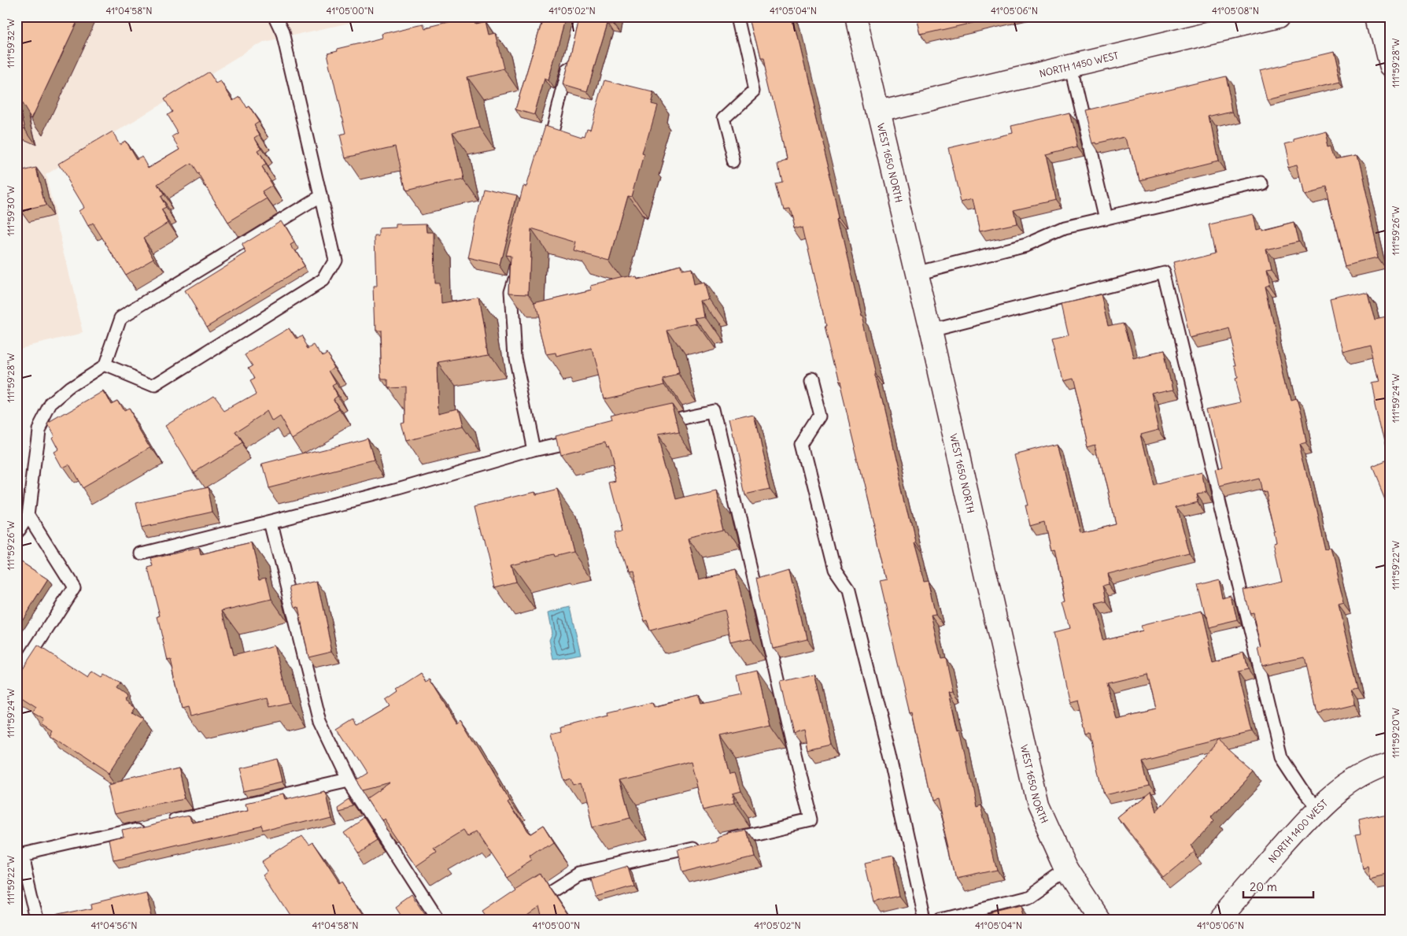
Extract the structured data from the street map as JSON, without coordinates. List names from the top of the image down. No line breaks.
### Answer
{"streets":{"street":["NORTH 1450 WEST","WEST 1650 NORTH","NORTH 1400 WEST"]},"crossings":[["NORTH 1450 WEST","WEST 1650 NORTH"]],"scale_bar":"20 m","coordinates":["41°04'58\"N","41°05'00\"N","41°05'02\"N","41°05'04\"N","41°05'06\"N","41°05'08\"N","111°59'32\"W","111°59'28\"W","111°59'30\"W","111°59'26\"W","111°59'24\"W","111°59'22\"W","111°59'20\"W","41°04'56\"N"]}
